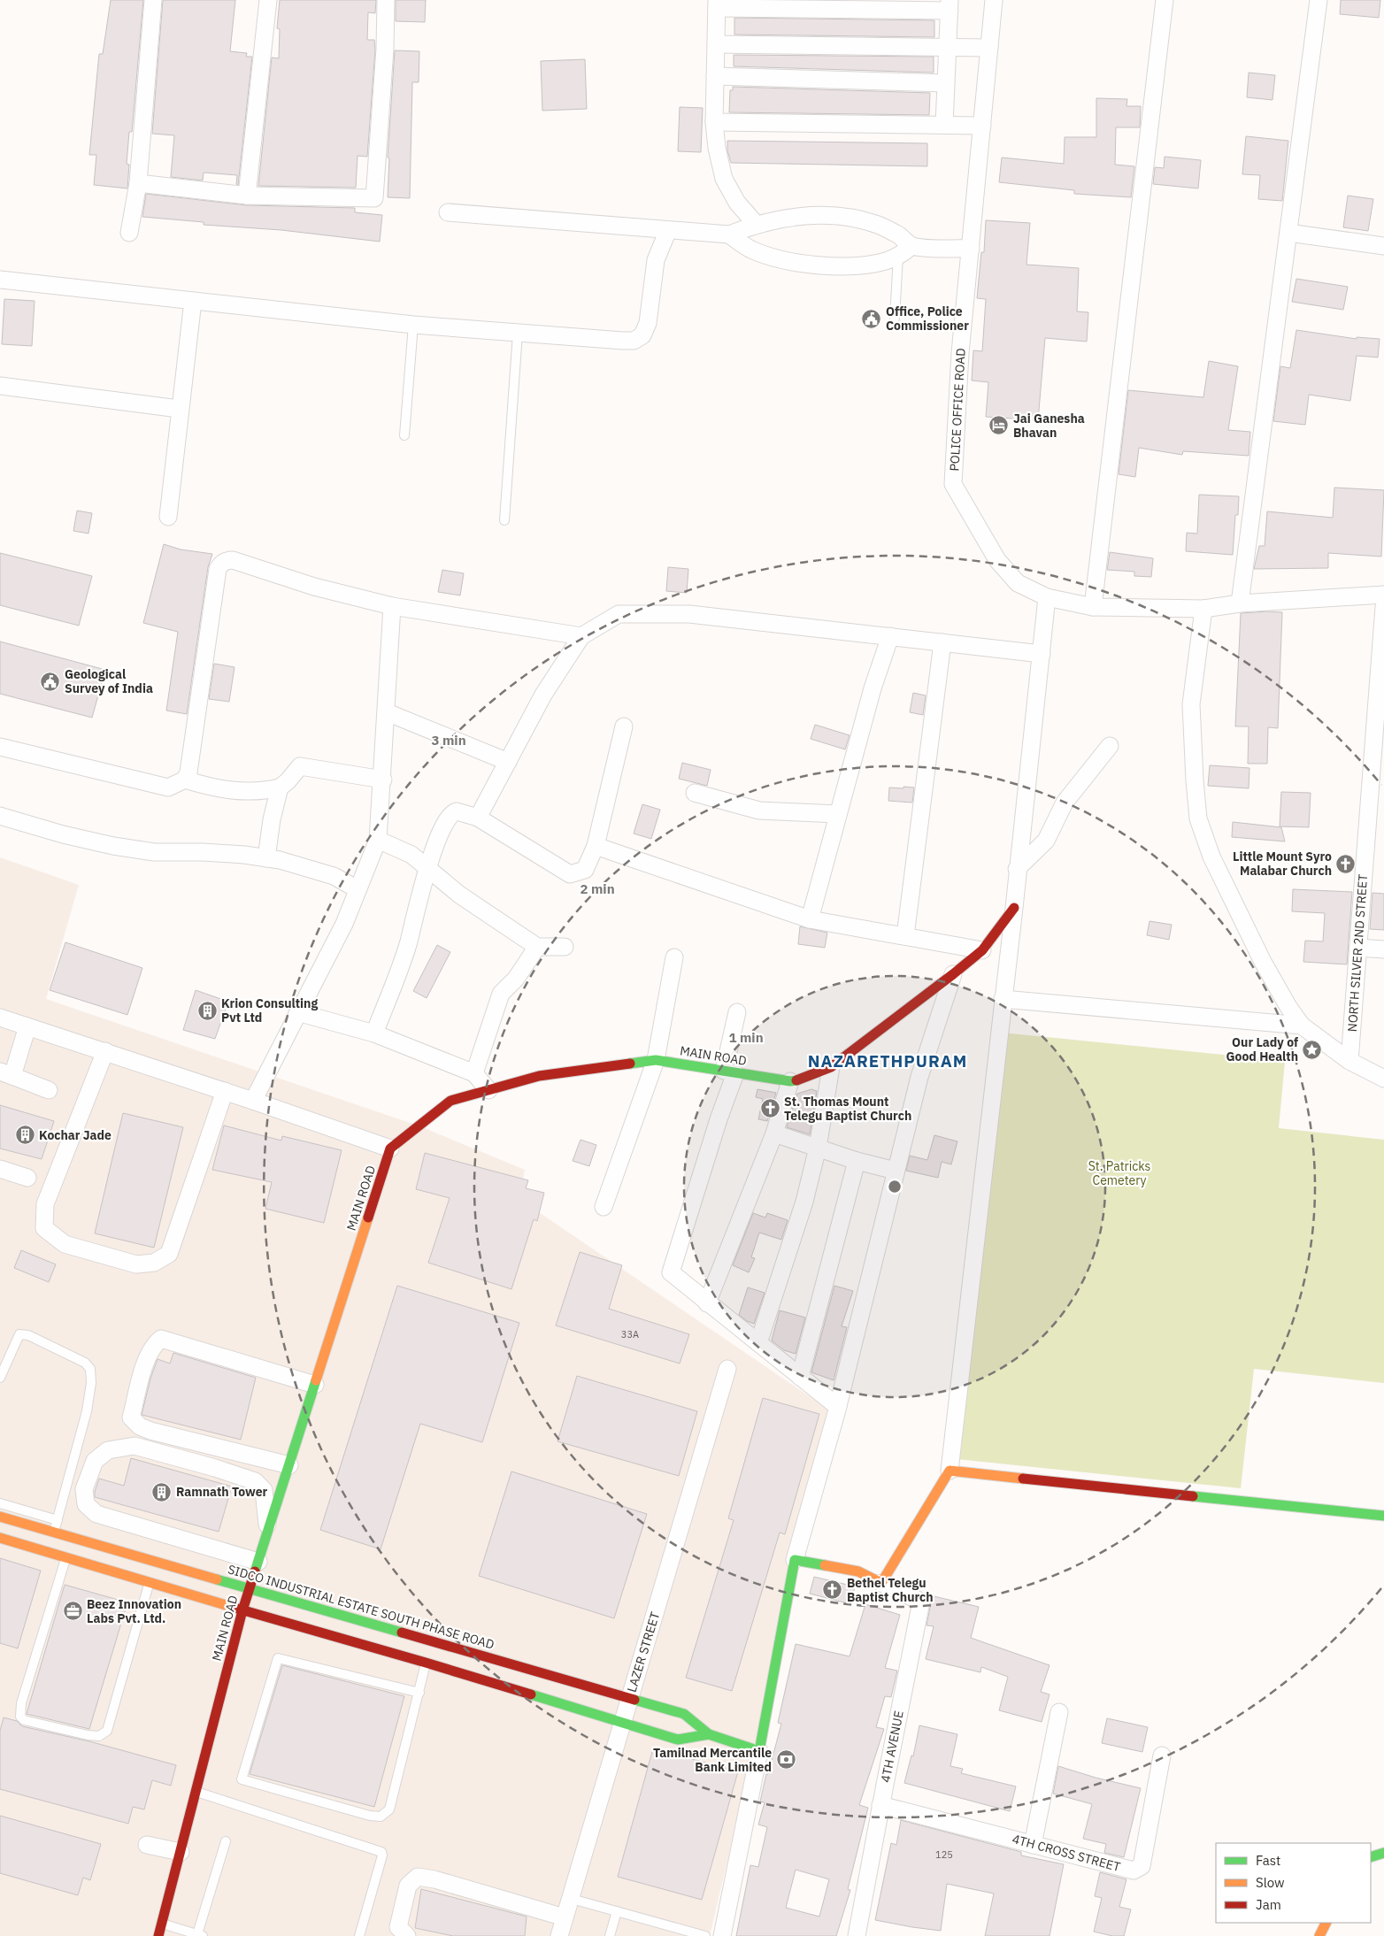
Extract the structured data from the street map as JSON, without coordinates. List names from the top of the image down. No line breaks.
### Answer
{"streets":{"main road":["MAIN ROAD","SIDCO INDUSTRIAL ESTATE SOUTH PHASE ROAD"],"street":["POLICE OFFICE ROAD","NORTH SILVER 2ND STREET","LAZER STREET","4TH AVENUE","4TH CROSS STREET"]},"crossings":[["MAIN ROAD","SIDCO INDUSTRIAL ESTATE SOUTH PHASE ROAD"],["SIDCO INDUSTRIAL ESTATE SOUTH PHASE ROAD","LAZER STREET"],["4TH AVENUE","4TH CROSS STREET"]],"districts":["NAZARETHPURAM"],"parks":["St. Patricks Cemetery"],"places":{"public building":["Office, Police Commissioner","Geological Survey of India"],"hotel":["Jai Ganesha Bhavan"],"church":["Little Mount Syro Malabar Church","St. Thomas Mount Telegu Baptist Church","Bethel Telegu Baptist Church"],"building":["Krion Consulting Pvt Ltd","Kochar Jade","Ramnath Tower"],"place":["Our Lady of Good Health"],"office":["Beez Innovation Labs Pvt. Ltd."],"bank":["Tamilnad Mercantile Bank Limited"]},"house_numbers":["33A","125"],"legend":["Fast","Slow","Jam"],"rings":["3 min","2 min","1 min"]}
